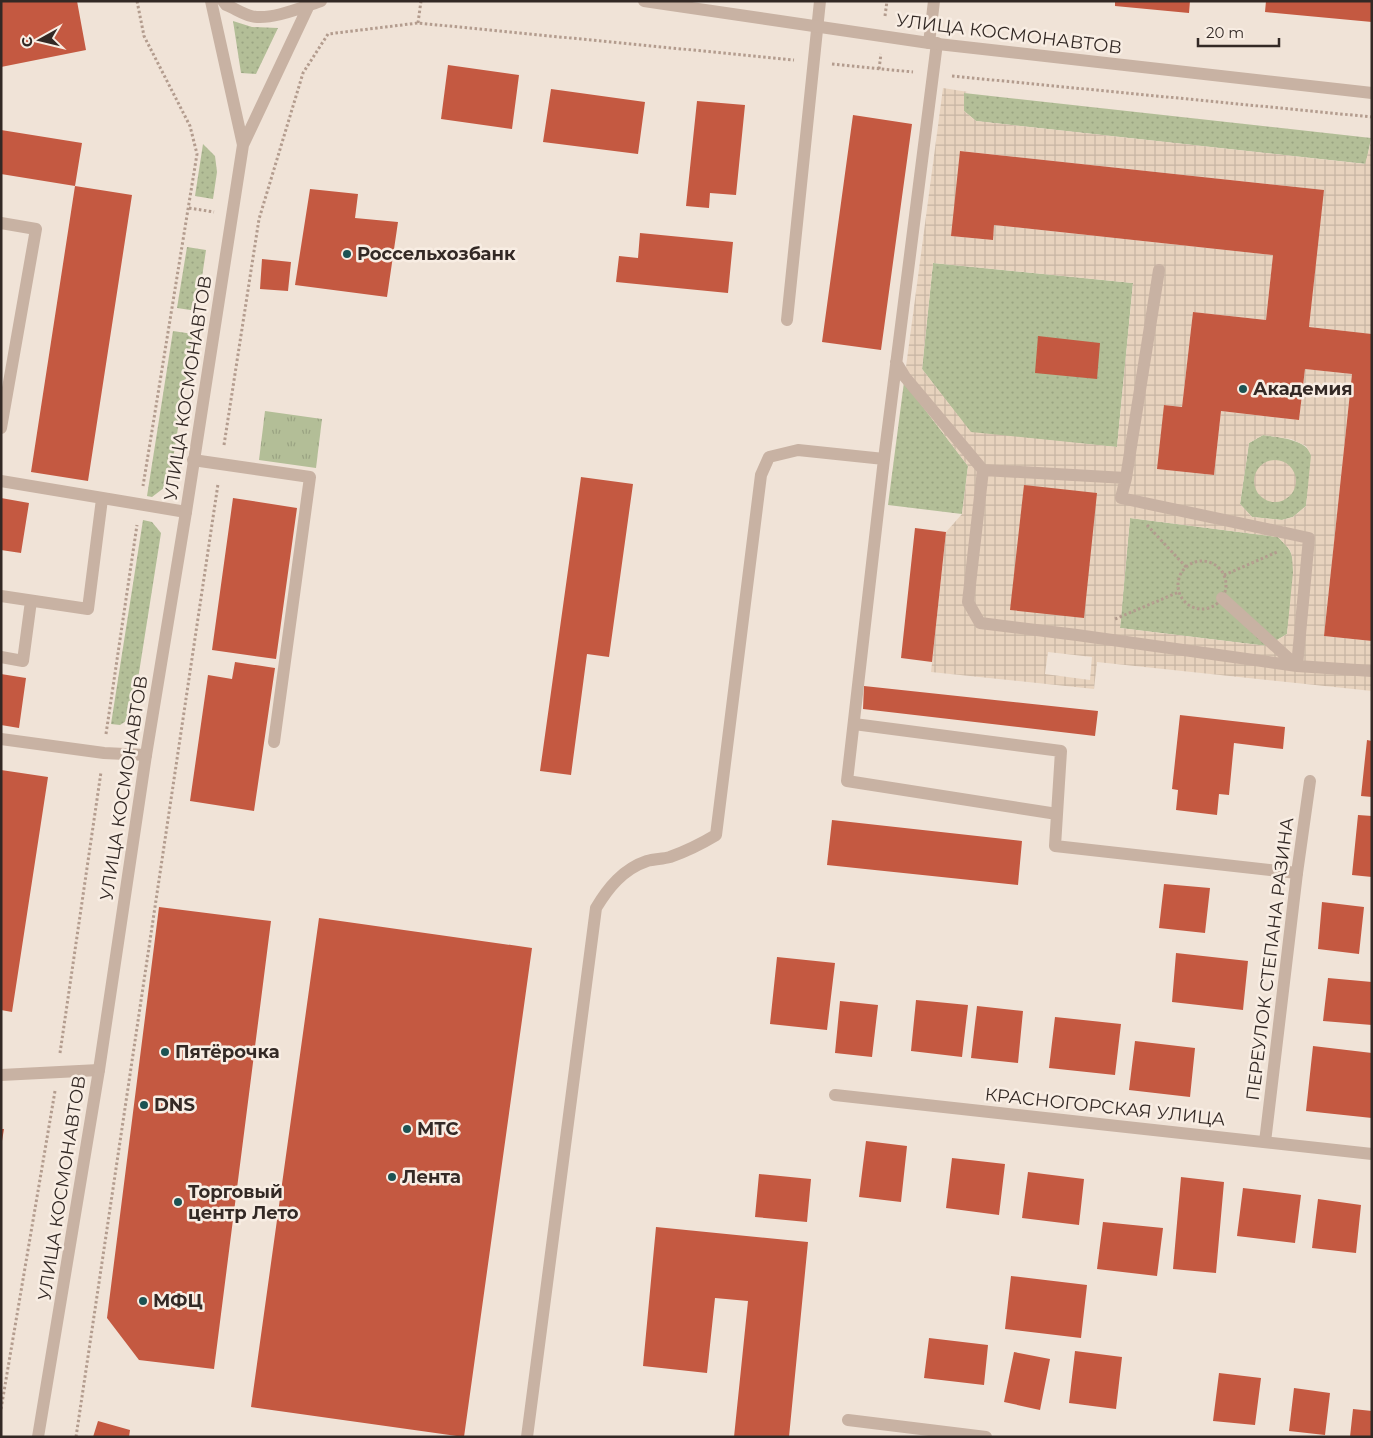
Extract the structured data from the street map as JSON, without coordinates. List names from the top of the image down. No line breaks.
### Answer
{"streets":{"street":["УЛИЦА КОСМОНАВТОВ","ПЕРЕУЛОК СТЕПАНА РАЗИНА","КРАСНОГОРСКАЯ УЛИЦА"]},"crossings":[["ПЕРЕУЛОК СТЕПАНА РАЗИНА","КРАСНОГОРСКАЯ УЛИЦА"]],"places":["Россельхозбанк","Академия","Пятёрочка","DNS","МТС","Лента","Торговый центр Лето","МФЦ"],"scale_bar":"20 m","north":"left"}
